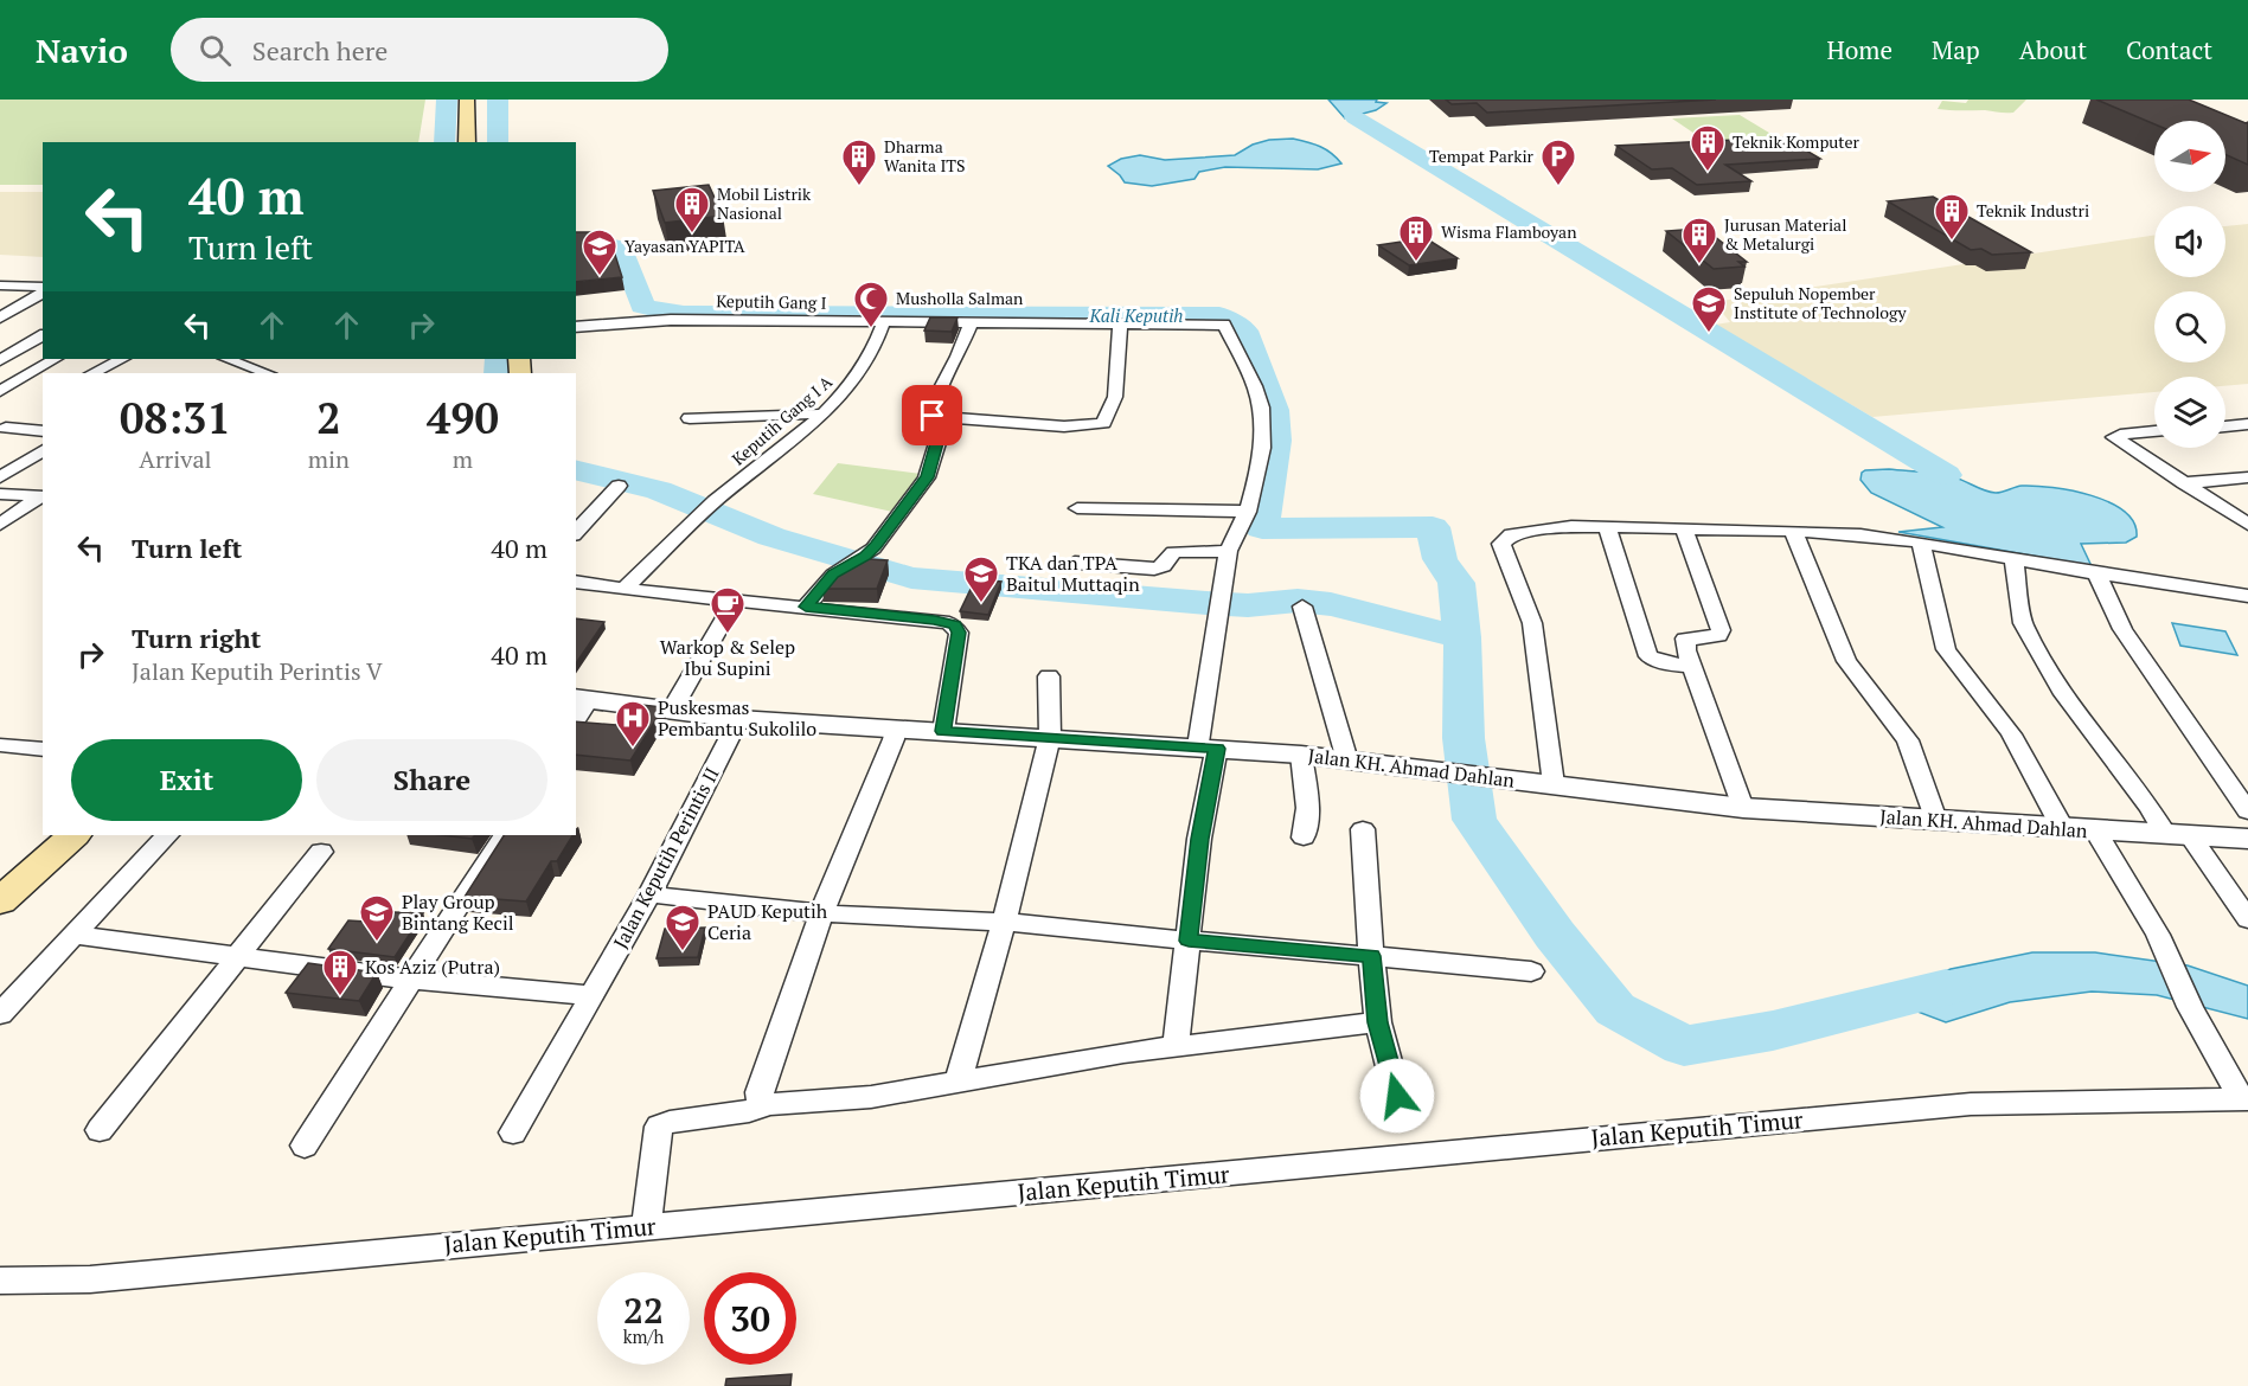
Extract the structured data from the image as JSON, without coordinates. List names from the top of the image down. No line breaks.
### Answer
{"streets":{"street":["Keputih Gang I","Keputih Gang I A","Jalan KH. Ahmad Dahlan","Jalan Keputih Perintis II","Jalan Keputih Timur"]},"crossings":[["Keputih Gang I","Keputih Gang I A"],["Jalan KH. Ahmad Dahlan","Jalan Keputih Perintis II"]],"water":["Kali Keputih"],"places":{"building":["Teknik Komputer","Dharma Wanita ITS","Mobil Listrik Nasional","Teknik Industri","Wisma Flamboyan","Jurusan Material & Metalurgi","Kos Aziz (Putra)"],"parking":["Tempat Parkir"],"school or university":["Yayasan YAPITA","Sepuluh Nopember Institute of Technology","TKA dan TPA Baitul Muttaqin","Play Group Bintang Kecil","PAUD Keputih Ceria"],"mosque":["Musholla Salman"],"cafe":["Warkop & Selep Ibu Supini"],"hospital":["Puskesmas Pembantu Sukolilo"]},"north":"right","page":{"header":"Navio","search":"Search here","nav":["Home","Map","About","Contact"],"turn":["40 m","Turn left"],"eta":["08:31","Arrival","2","min","490","m"],"list":[{"name":"Turn left","value":"40 m"},{"name":"Turn right","note":"Jalan Keputih Perintis V","value":"40 m"}],"buttons":["Exit","Share"],"speed":"22 km/h","limit":"30"}}
